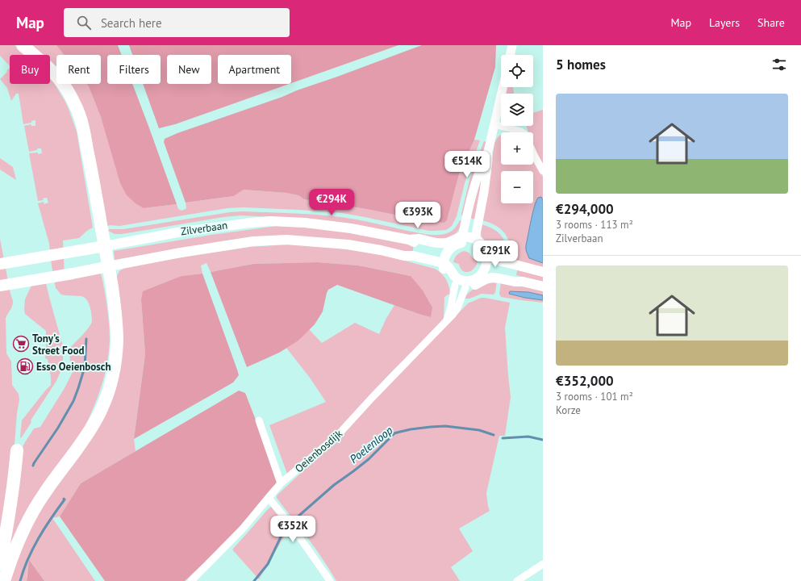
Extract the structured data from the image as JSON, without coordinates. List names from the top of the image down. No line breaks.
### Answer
{"streets":{"main road":["Zilverbaan"],"street":["Oeienbosdijk"]},"water":["Poelenloop"],"places":{"supermarket":["Tony's Street Food"],"fuel station":["Esso Oeienbosch"]},"page":{"header":"Map","search":"Search here","nav":["Map","Layers","Share"],"heading":"5 homes","map_buttons":["+","−"],"chip":["Buy","Rent","Filters","New","Apartment"],"list":[{"name":"€294,000","note":"3 rooms · 113 m² · Zilverbaan"},{"name":"€352,000","note":"3 rooms · 101 m² · Korze"}],"price":["€514K","€294K","€393K","€291K","€352K"]}}
